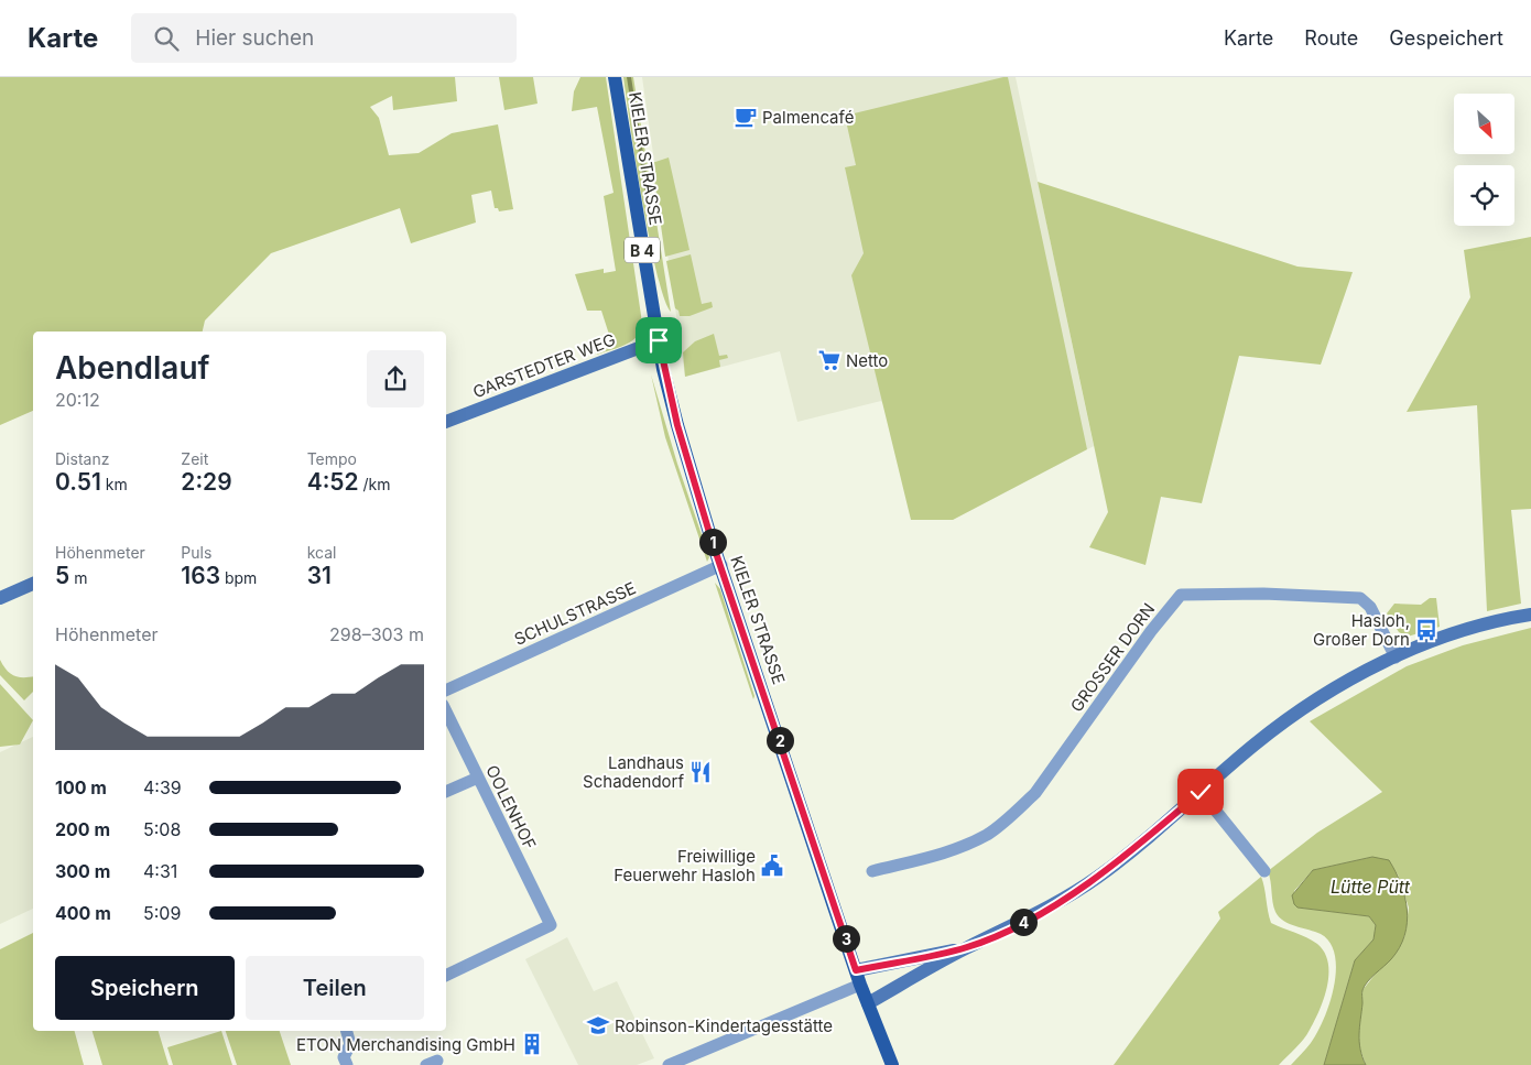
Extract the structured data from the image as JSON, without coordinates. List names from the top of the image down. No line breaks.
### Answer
{"streets":{"main road":["KIELER STRASSE","B 4","GARSTEDTER WEG"],"street":["SCHULSTRASSE","GROSSER DORN","OOLENHOF"]},"crossings":[["KIELER STRASSE","GARSTEDTER WEG"],["KIELER STRASSE","SCHULSTRASSE"]],"water":["Lütte Pütt"],"places":{"cafe":["Palmencafé"],"supermarket":["Netto"],"bus stop":["Hasloh, Großer Dorn"],"restaurant":["Landhaus Schadendorf"],"public building":["Freiwillige Feuerwehr Hasloh"],"school or university":["Robinson-Kindertagesstätte"],"building":["ETON Merchandising GmbH"]},"north":"bottom right","page":{"header":"Karte","search":"Hier suchen","nav":["Karte","Route","Gespeichert"],"heading":["Abendlauf","20:12"],"stats":[["Distanz","0.51 km"],["Zeit","2:29"],["Tempo","4:52 /km"],["Höhenmeter","5 m"],["Puls","163 bpm"],["kcal","31"]],"pins":["1","2","4","3"],"chart":["Höhenmeter","298–303 m"],"list":[{"name":"100 m","note":"4:39"},{"name":"200 m","note":"5:08"},{"name":"300 m","note":"4:31"},{"name":"400 m","note":"5:09"}],"buttons":["Speichern","Teilen"]}}
